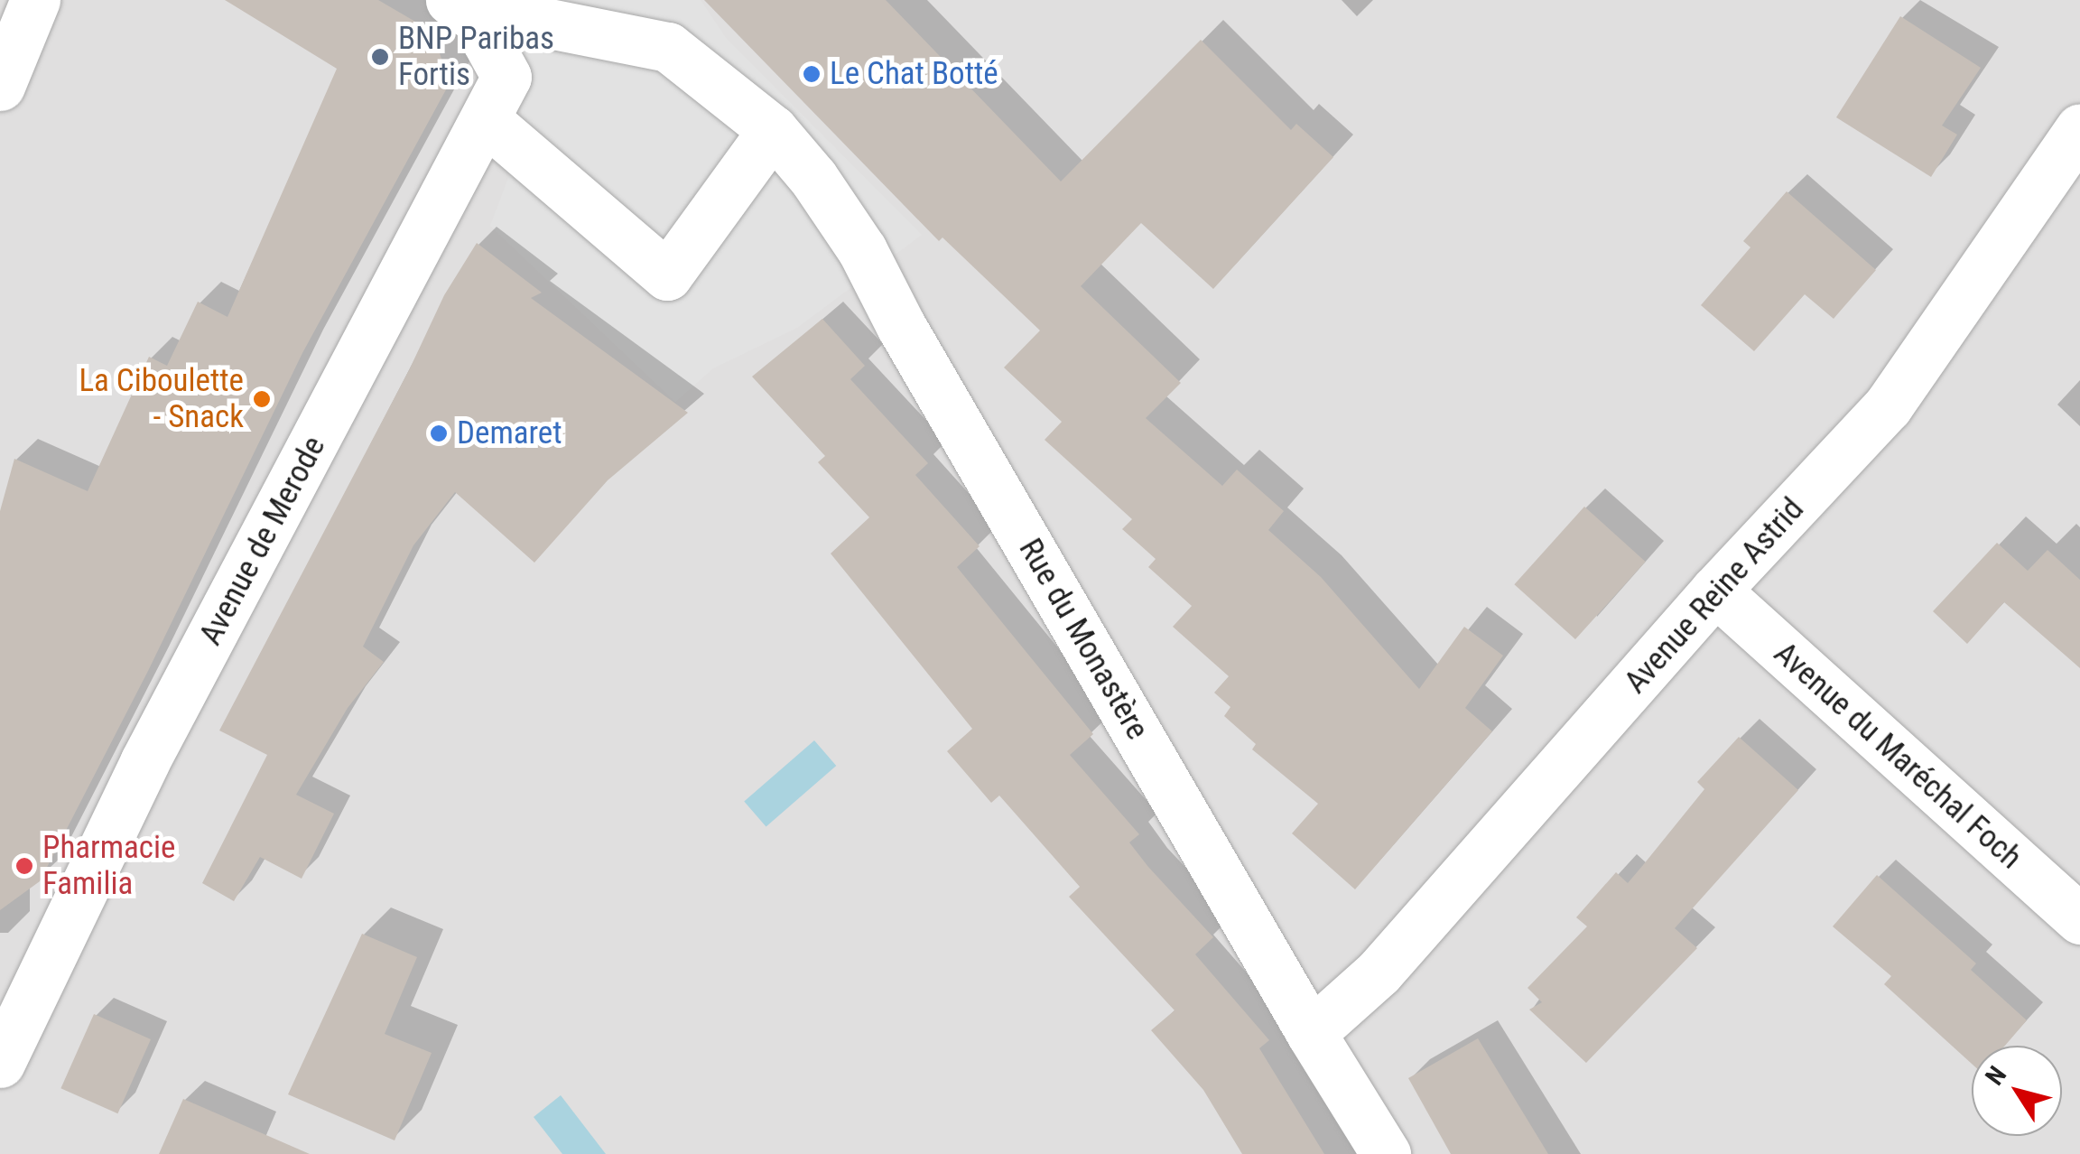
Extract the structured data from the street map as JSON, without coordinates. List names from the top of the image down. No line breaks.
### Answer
{"streets":{"street":["Avenue de Merode","Avenue Reine Astrid","Rue du Monastère","Avenue du Maréchal Foch"]},"crossings":[["Avenue de Merode","Rue du Monastère"],["Avenue Reine Astrid","Rue du Monastère"],["Avenue Reine Astrid","Avenue du Maréchal Foch"]],"places":["BNP Paribas Fortis","Le Chat Botté","La Ciboulette - Snack","Demaret","Pharmacie Familia"],"north":"top left"}
